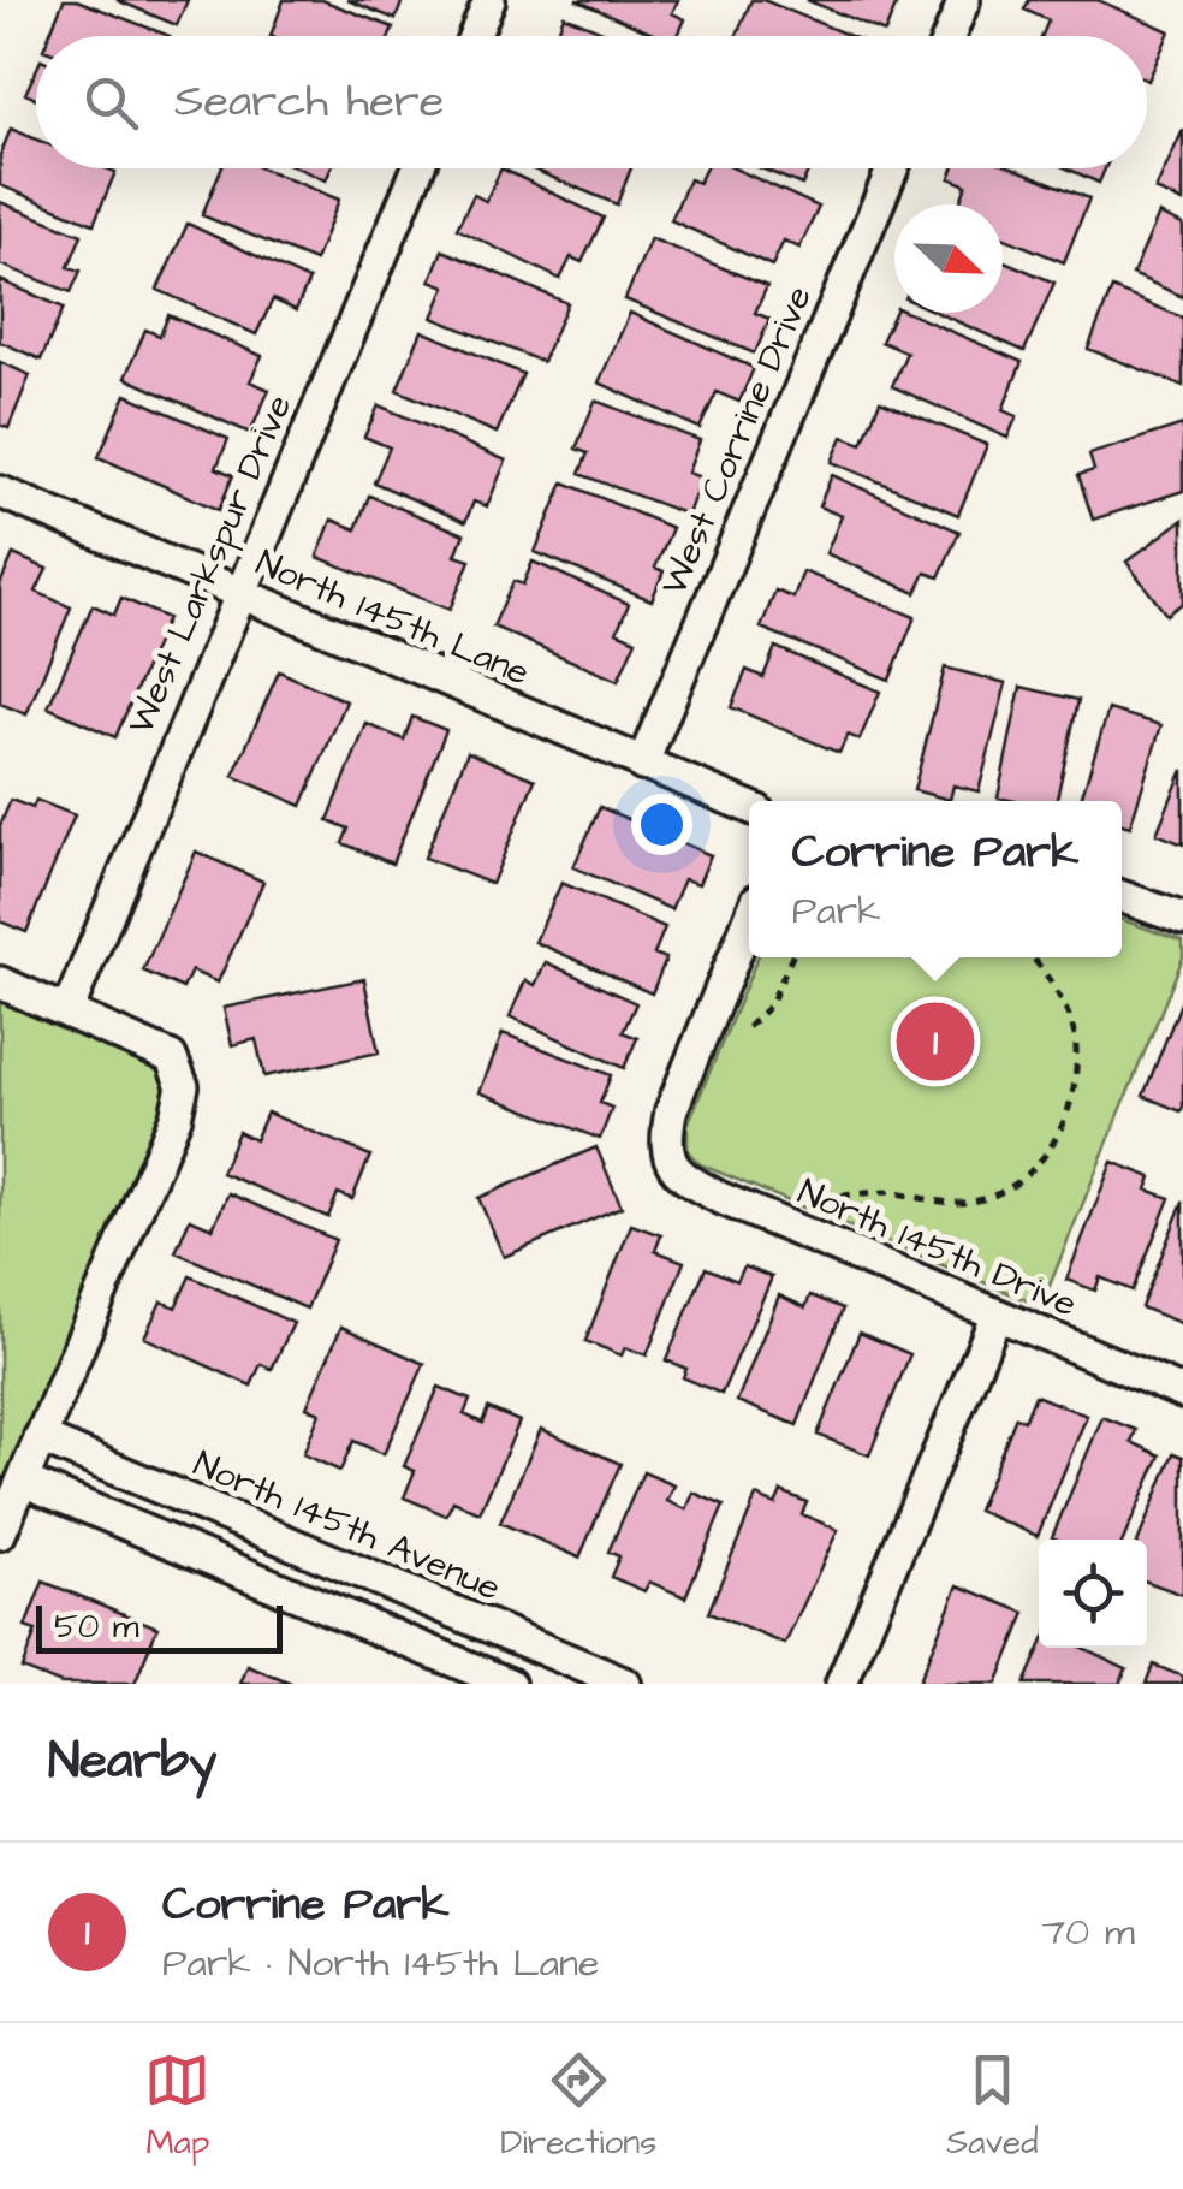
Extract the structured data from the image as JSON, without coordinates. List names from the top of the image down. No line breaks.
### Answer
{"streets":{"street":["West Corrine Drive","West Larkspur Drive","North 145th Lane","North 145th Drive","North 145th Avenue"]},"crossings":[["West Corrine Drive","North 145th Lane"],["West Larkspur Drive","North 145th Lane"]],"scale_bar":"50 m","north":"bottom right","page":{"search":"Search here","popup":["Corrine Park","Park"],"pins":"1","scale":"50 m","heading":"Nearby","list":[{"mark":"1","name":"Corrine Park","note":"Park · North 145th Lane","value":"70 m"}],"nav":["Map","Directions","Saved"]}}
